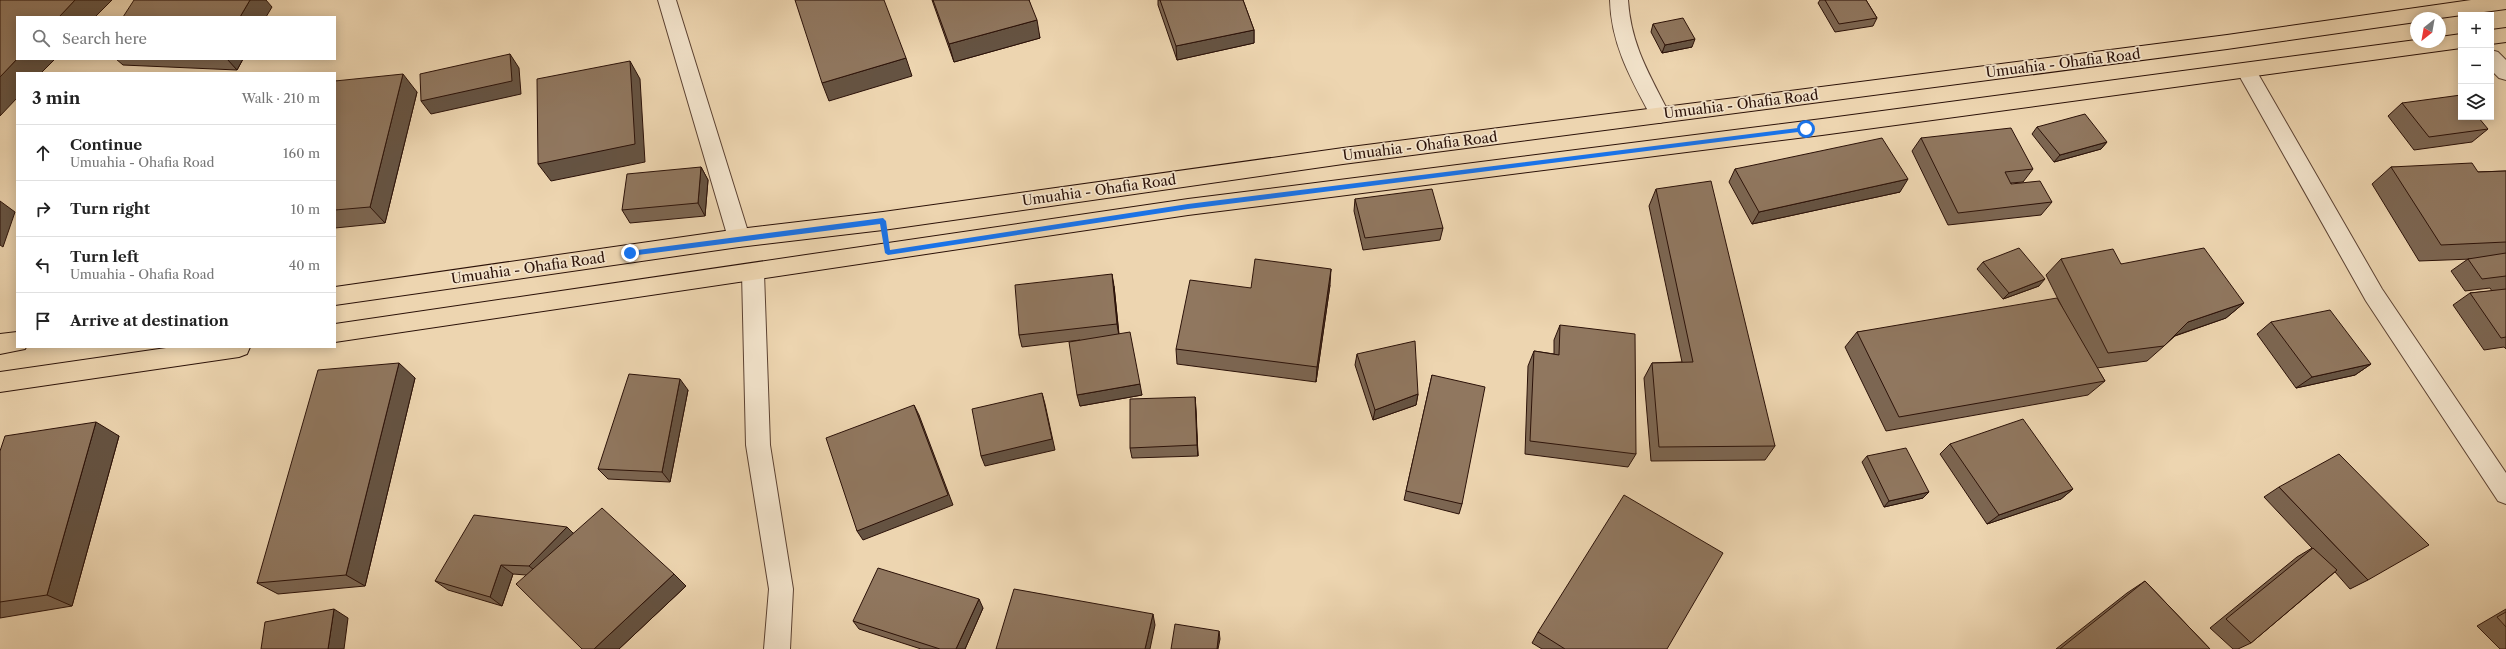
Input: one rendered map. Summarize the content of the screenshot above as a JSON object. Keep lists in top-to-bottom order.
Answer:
{
  "streets": {
    "main road": ["Umuahia - Ohafia Road"]
  },
  "north": "bottom left",
  "page": {
    "map_buttons": ["+", "−"],
    "search": "Search here",
    "heading": ["3 min", "Walk · 210 m"],
    "list": [
      ["Continue", "Umuahia - Ohafia Road", "160 m"],
      ["Turn right", "10 m"],
      ["Turn left", "Umuahia - Ohafia Road", "40 m"],
      "Arrive at destination"
    ]
  }
}
